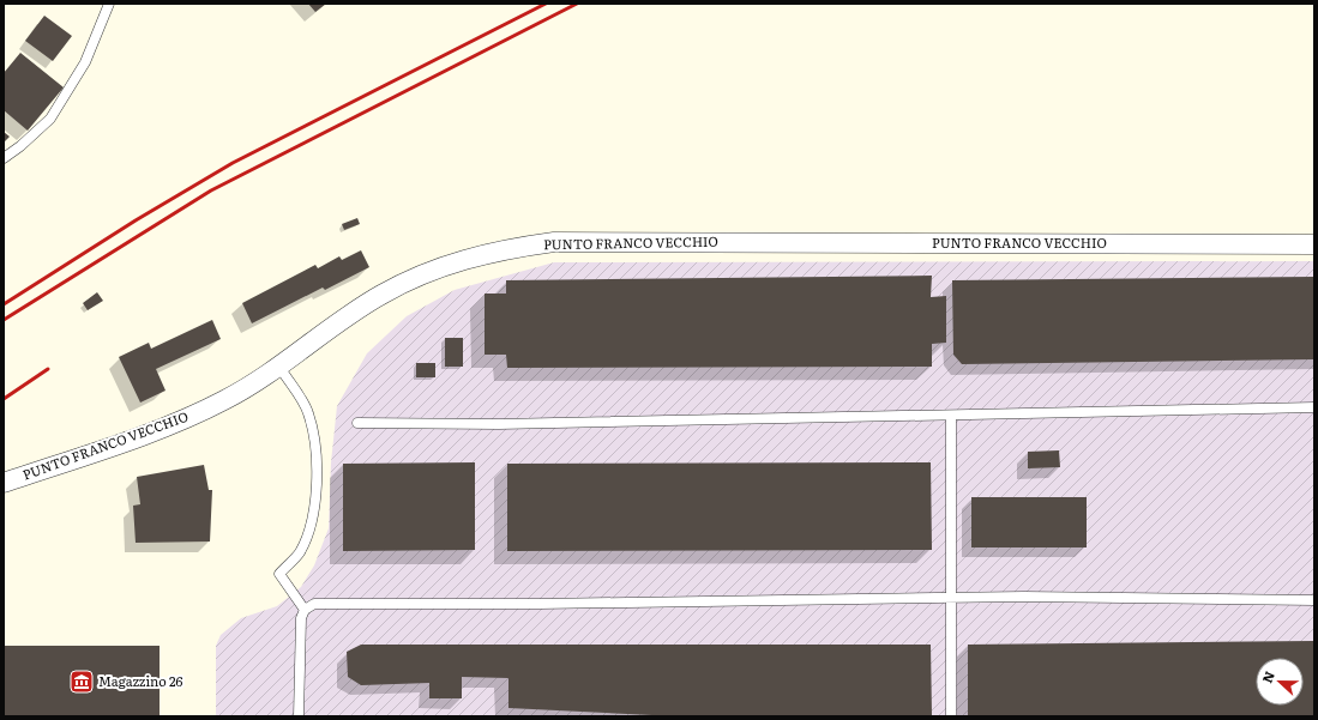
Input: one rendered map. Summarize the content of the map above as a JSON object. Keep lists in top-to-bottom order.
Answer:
{
  "streets": {
    "street": ["PUNTO FRANCO VECCHIO"]
  },
  "places": {
    "museum": ["Magazzino 26"]
  },
  "north": "left"
}
